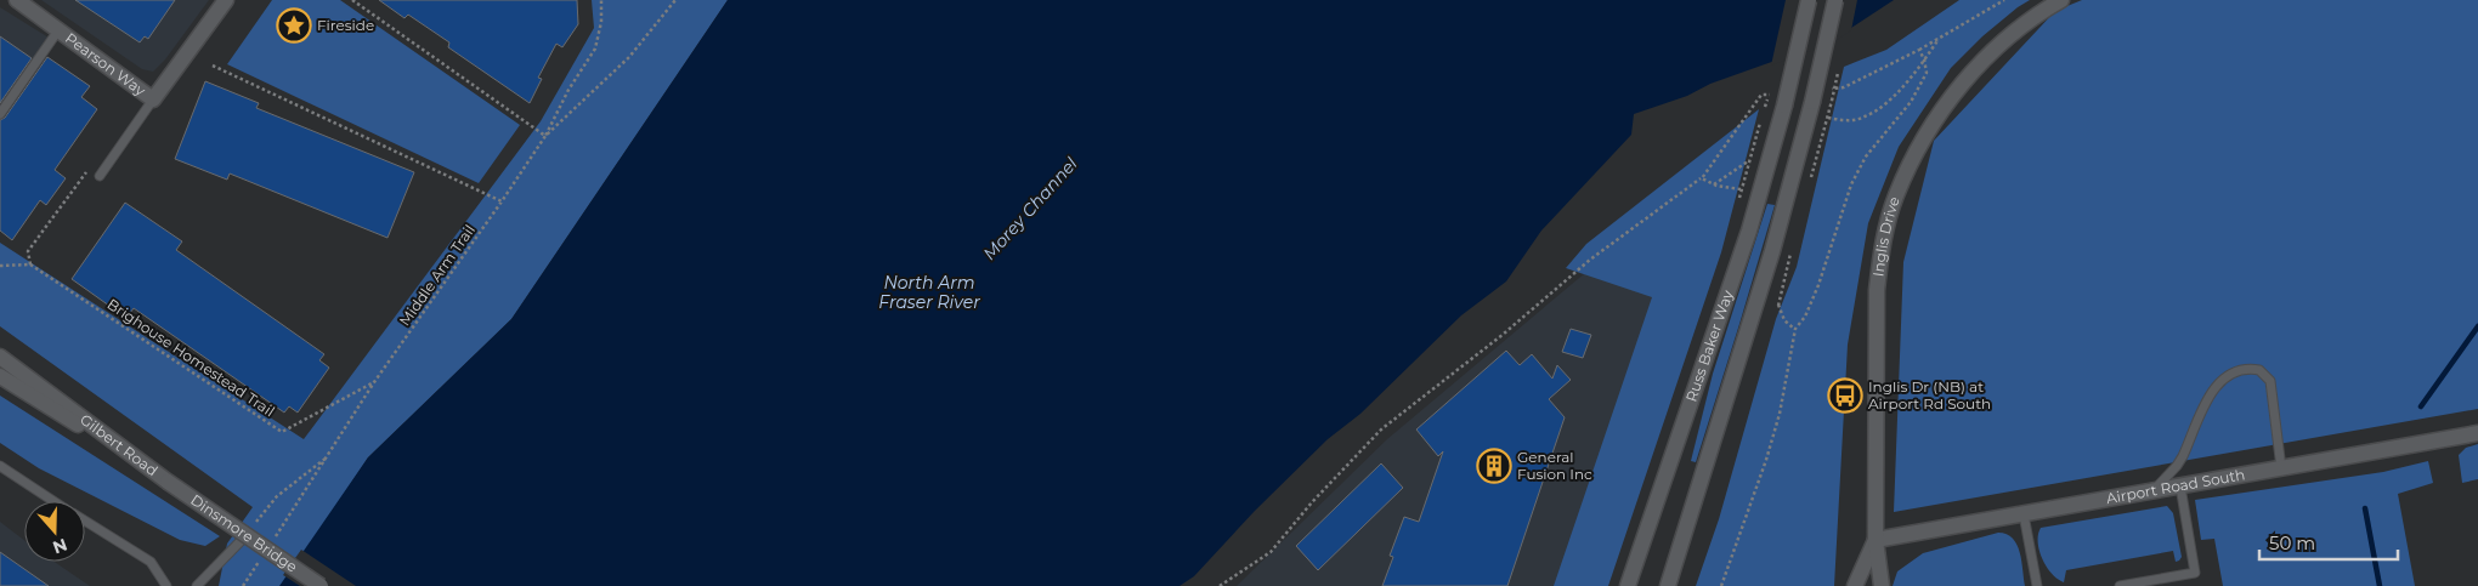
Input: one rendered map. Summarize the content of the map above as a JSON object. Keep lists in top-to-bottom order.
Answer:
{
  "streets": {
    "main road": [
      "Pearson Way",
      "Inglis Drive",
      "Russ Baker Way",
      "Gilbert Road",
      "Airport Road South",
      "Dinsmore Bridge"
    ],
    "path": ["Middle Arm Trail", "Brighouse Homestead Trail"]
  },
  "crossings": [
    ["Inglis Drive", "Airport Road South"],
    ["Middle Arm Trail", "Brighouse Homestead Trail"],
    ["Gilbert Road", "Dinsmore Bridge"]
  ],
  "water": ["Morey Channel", "North Arm Fraser River"],
  "places": {
    "place": ["Fireside"],
    "bus stop": ["Inglis Dr (NB) at Airport Rd South"],
    "building": ["General Fusion Inc"]
  },
  "scale_bar": "50 m",
  "north": "bottom"
}
